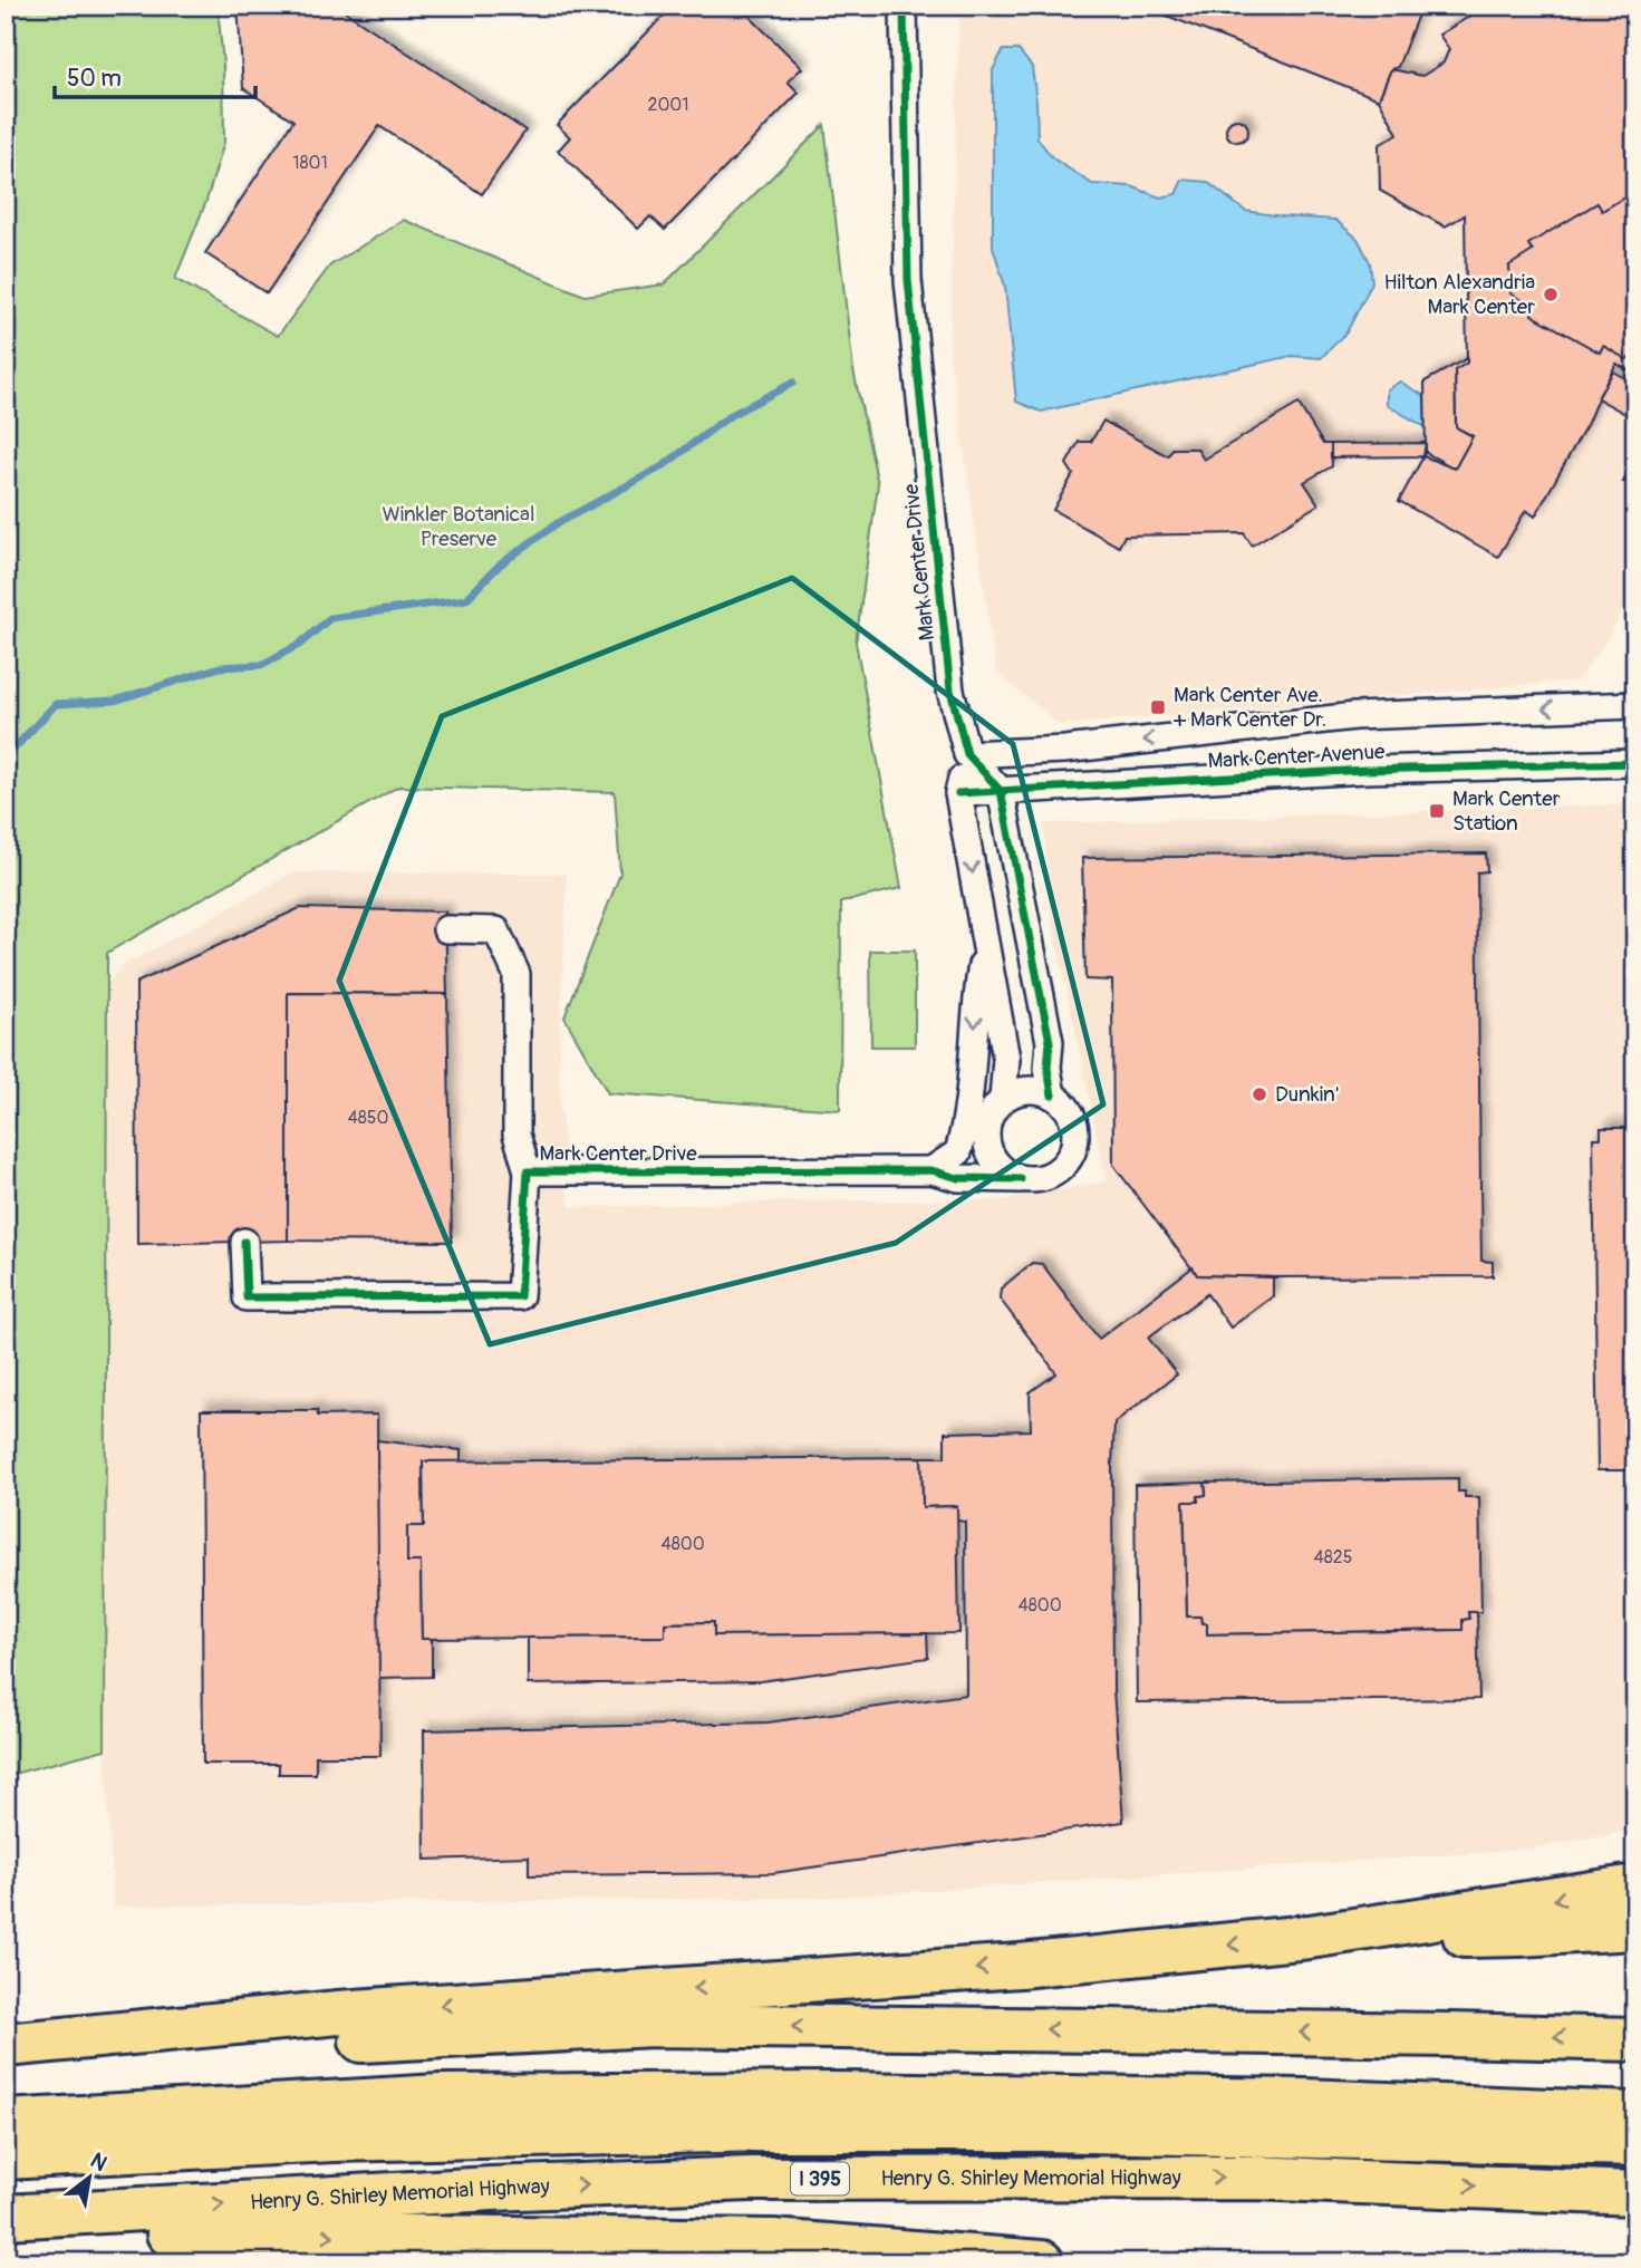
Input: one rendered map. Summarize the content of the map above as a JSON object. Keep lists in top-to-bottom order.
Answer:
{
  "streets": {
    "highway": ["I 395", "Henry G. Shirley Memorial Highway"],
    "street": ["Mark Center Drive", "Mark Center Avenue"]
  },
  "crossings": [
    ["Mark Center Drive", "Mark Center Avenue"]
  ],
  "parks": ["Winkler Botanical Preserve"],
  "places": {
    "other": ["Hilton Alexandria Mark Center", "Dunkin'"],
    "transit": ["Mark Center Ave. + Mark Center Dr.", "Mark Center Station"]
  },
  "house_numbers": [
    "2001",
    "1801",
    "4850",
    "4800",
    "4825",
    "4800"
  ],
  "scale_bar": "50 m",
  "north": "top right"
}
